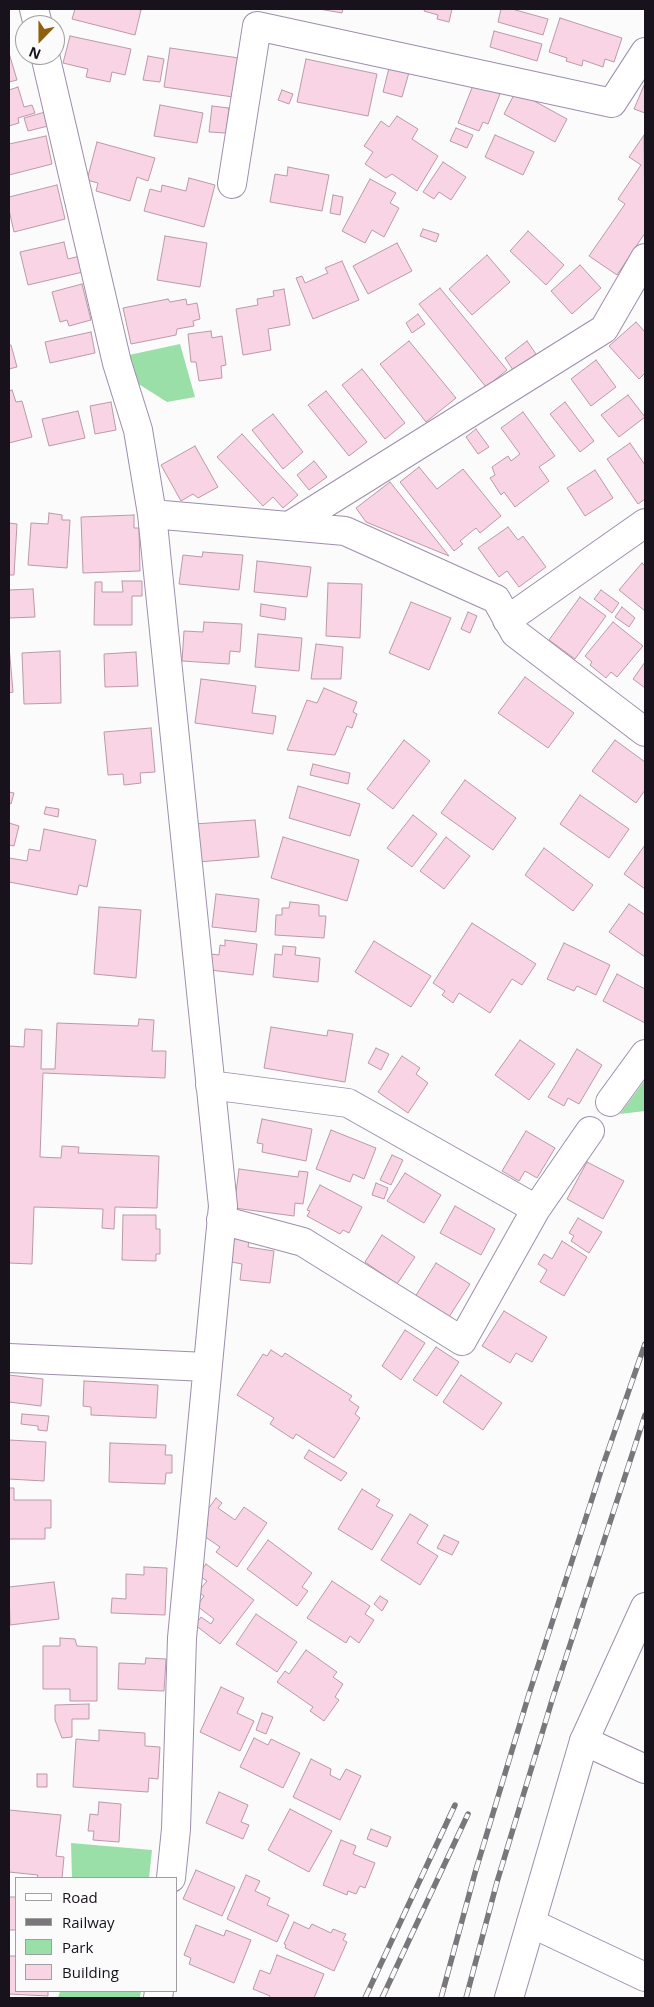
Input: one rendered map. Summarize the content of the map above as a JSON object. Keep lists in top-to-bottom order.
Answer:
{
  "legend": [
    "Road",
    "Railway",
    "Park",
    "Building"
  ],
  "north": "bottom"
}
